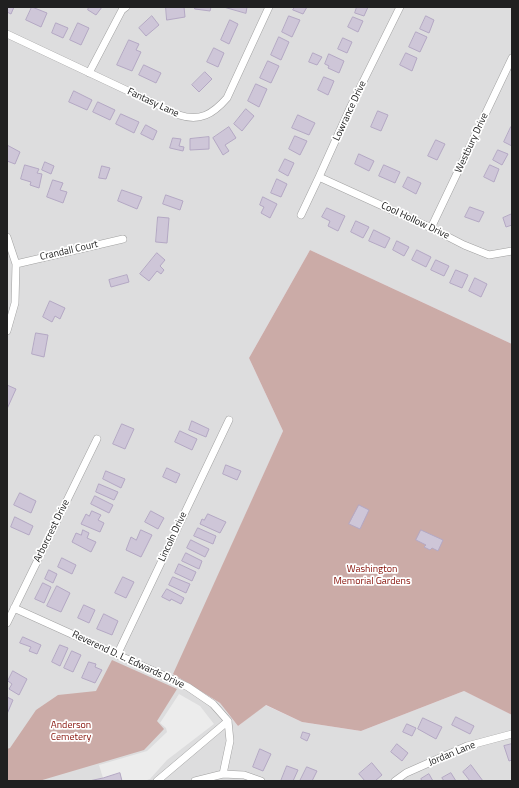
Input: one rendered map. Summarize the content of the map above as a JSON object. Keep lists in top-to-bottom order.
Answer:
{
  "streets": {
    "street": [
      "Fantasy Lane",
      "Lowrance Drive",
      "Westbury Drive",
      "Cool Hollow Drive",
      "Crandall Court",
      "Arborcrest Drive",
      "Lincoln Drive",
      "Reverend D. L. Edwards Drive",
      "Jordan Lane"
    ]
  },
  "crossings": [
    ["Lowrance Drive", "Cool Hollow Drive"],
    ["Westbury Drive", "Cool Hollow Drive"],
    ["Arborcrest Drive", "Reverend D. L. Edwards Drive"],
    ["Lincoln Drive", "Reverend D. L. Edwards Drive"]
  ],
  "parks": ["Washington Memorial Gardens", "Anderson Cemetery"]
}
